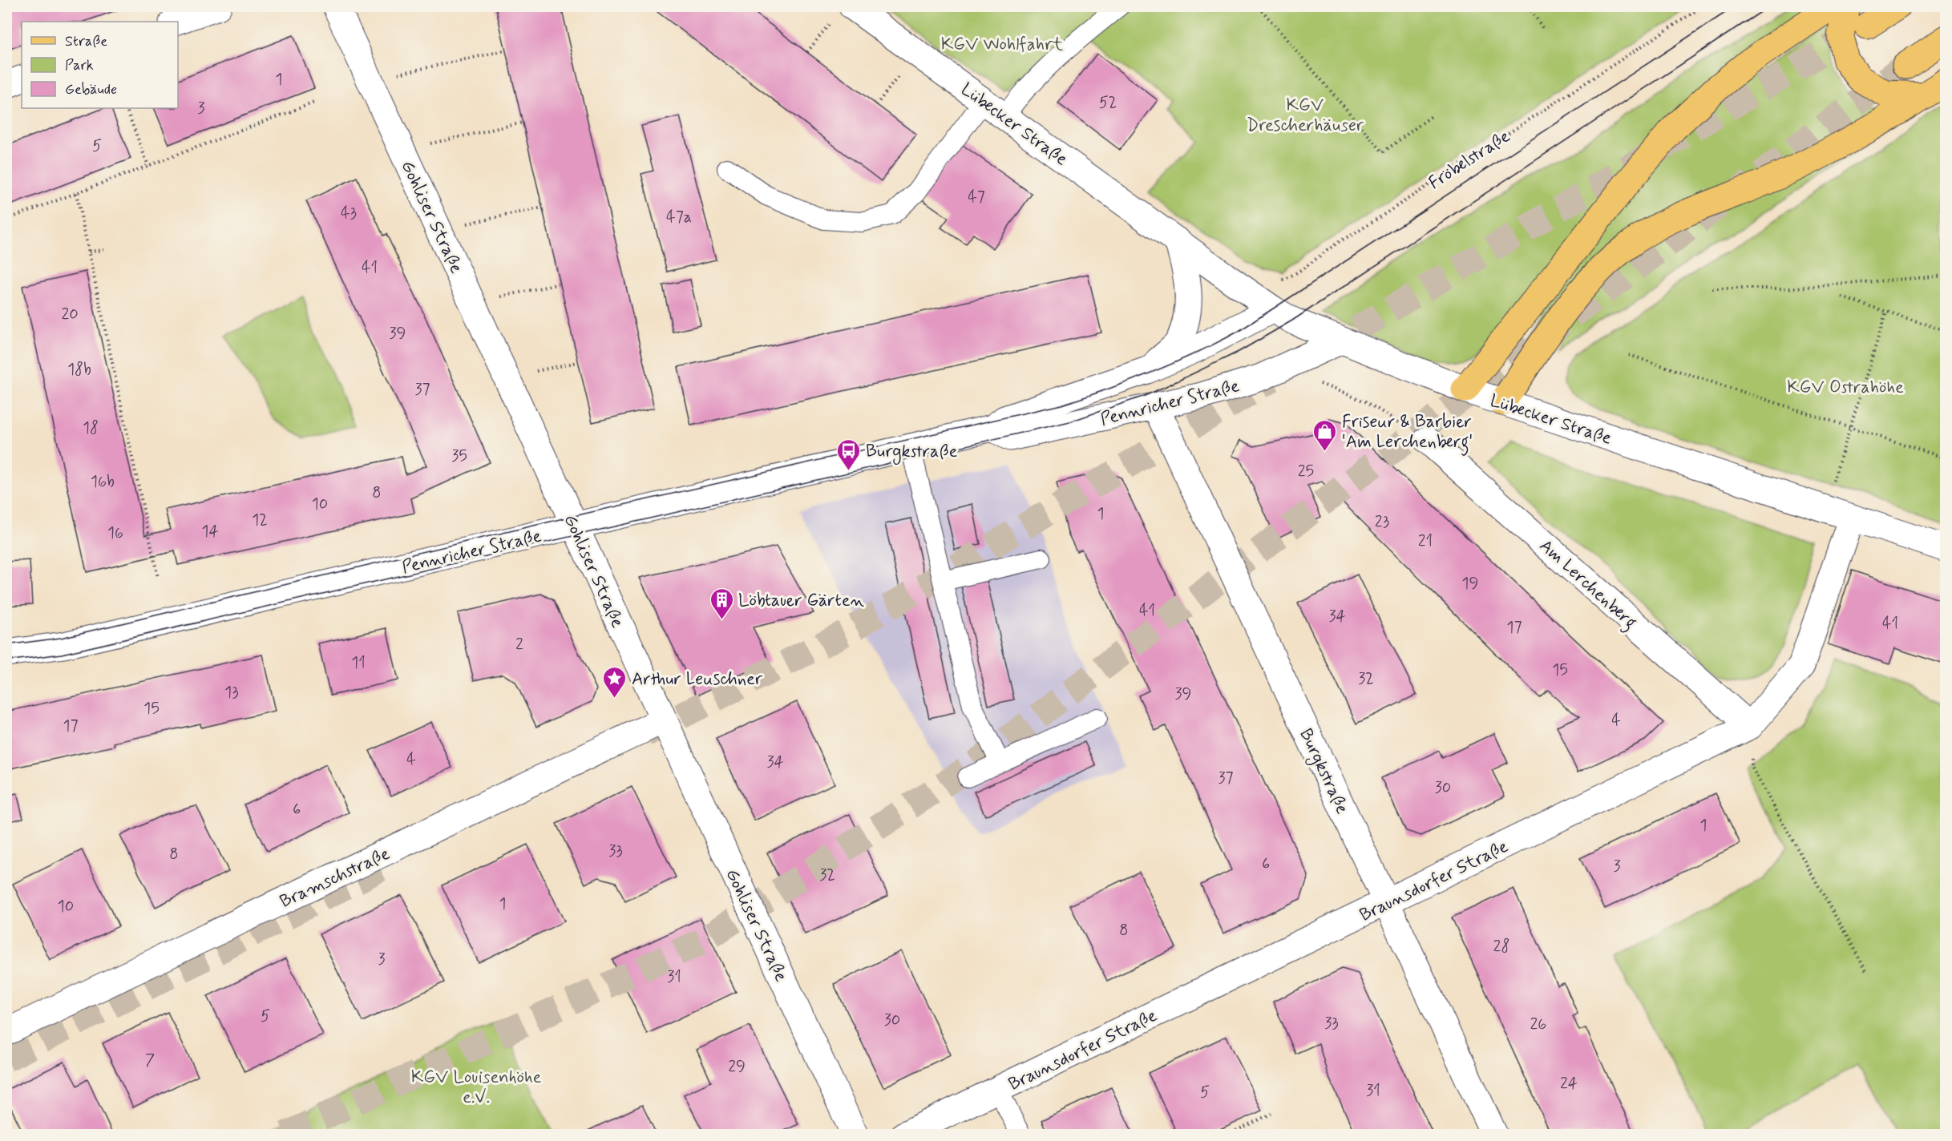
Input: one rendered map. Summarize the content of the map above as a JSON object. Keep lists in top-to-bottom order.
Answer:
{
  "streets": {
    "street": [
      "Lübecker Straße",
      "Gohliser Straße",
      "Pennricher Straße",
      "Am Lerchenberg",
      "Burgkstraße",
      "Bramschstraße",
      "Braunsdorfer Straße"
    ],
    "path": ["Fröbelstraße"]
  },
  "crossings": [
    ["Lübecker Straße", "Pennricher Straße"],
    ["Lübecker Straße", "Braunsdorfer Straße"],
    ["Gohliser Straße", "Pennricher Straße"],
    ["Gohliser Straße", "Bramschstraße"],
    ["Pennricher Straße", "Burgkstraße"],
    ["Am Lerchenberg", "Braunsdorfer Straße"],
    ["Burgkstraße", "Braunsdorfer Straße"]
  ],
  "parks": [
    "KGV Wohlfahrt",
    "KGV Drescherhäuser",
    "KGV Ostrahöhe",
    "KGV Louisenhöhe e.V."
  ],
  "places": {
    "shop": ["Friseur & Barbier 'Am Lerchenberg'"],
    "bus stop": ["Burgkstraße"],
    "building": ["Löbtauer Gärten"],
    "place": ["Arthur Leuschner"]
  },
  "house_numbers": [
    "1",
    "52",
    "3",
    "5",
    "47",
    "43",
    "47a",
    "41",
    "20",
    "39",
    "18b",
    "37",
    "18",
    "35",
    "25",
    "16b",
    "8",
    "10",
    "1",
    "12",
    "23",
    "14",
    "16",
    "21",
    "19",
    "41",
    "34",
    "41",
    "17",
    "2",
    "11",
    "15",
    "32",
    "13",
    "39",
    "15",
    "4",
    "17",
    "4",
    "34",
    "37",
    "30",
    "6",
    "1",
    "33",
    "8",
    "6",
    "3",
    "32",
    "1",
    "10",
    "8",
    "28",
    "3",
    "31",
    "5",
    "30",
    "33",
    "26",
    "7",
    "29",
    "24",
    "31",
    "5"
  ],
  "legend": ["Straße", "Park", "Gebäude"]
}
